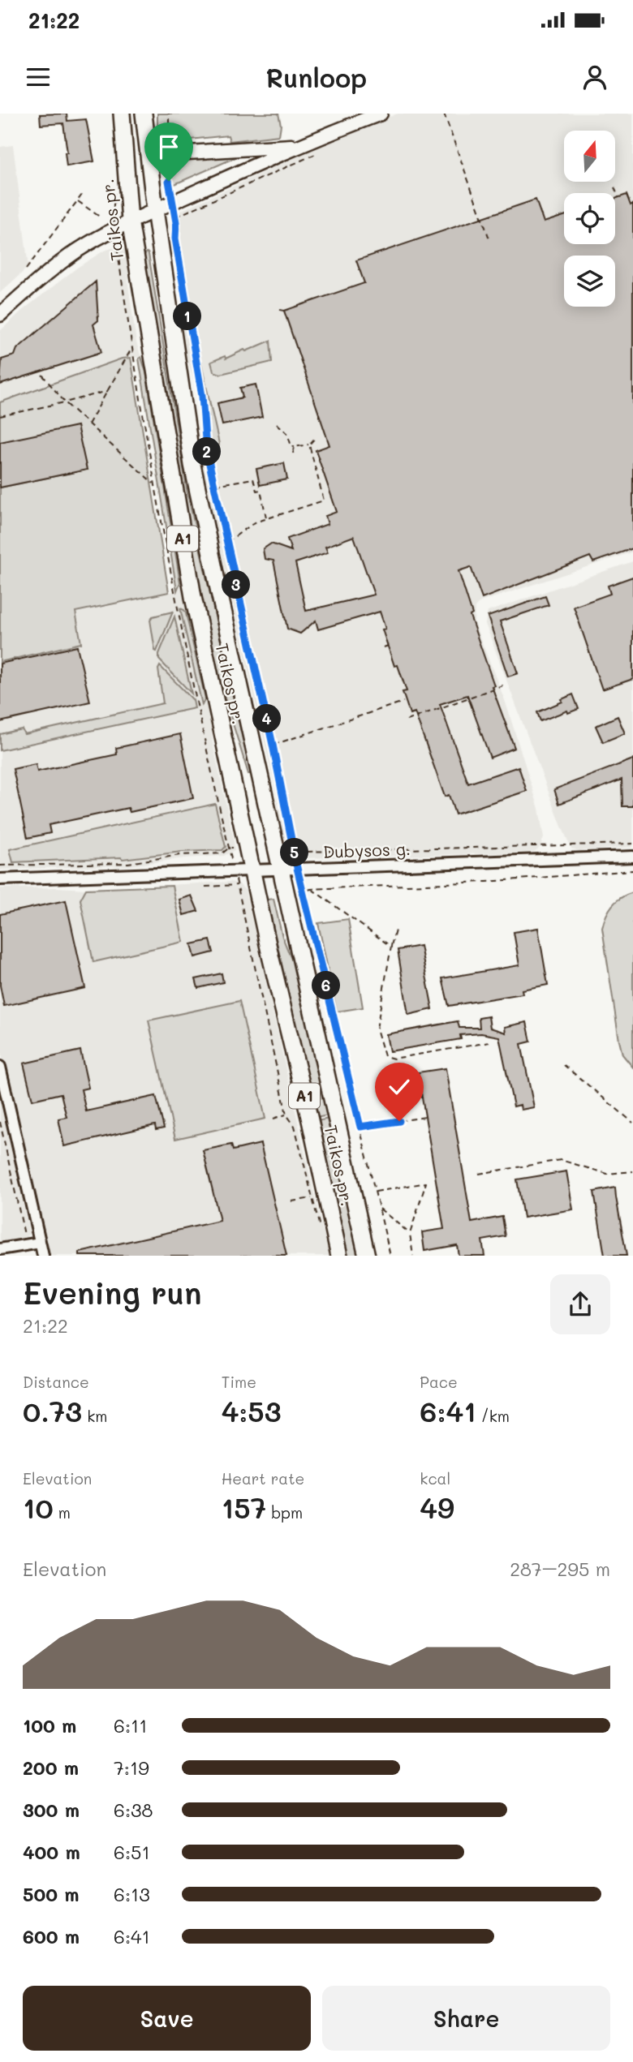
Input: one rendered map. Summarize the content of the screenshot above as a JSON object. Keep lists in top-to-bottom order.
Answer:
{
  "streets": {
    "main road": ["Taikos pr.", "A1"],
    "street": ["Dubysos g."]
  },
  "crossings": [
    ["Taikos pr.", "Dubysos g."]
  ],
  "north": "top",
  "page": {
    "status": "21:22",
    "header": "Runloop",
    "pins": [
      "1",
      "2",
      "3",
      "4",
      "5",
      "6"
    ],
    "heading": ["Evening run", "21:22"],
    "stats": [
      ["Distance", "0.73 km"],
      ["Time", "4:53"],
      ["Pace", "6:41 /km"],
      ["Elevation", "10 m"],
      ["Heart rate", "157 bpm"],
      ["kcal", "49"]
    ],
    "chart": ["Elevation", "287–295 m"],
    "list": [
      {
        "name": "100 m",
        "note": "6:11"
      },
      {
        "name": "200 m",
        "note": "7:19"
      },
      {
        "name": "300 m",
        "note": "6:38"
      },
      {
        "name": "400 m",
        "note": "6:51"
      },
      {
        "name": "500 m",
        "note": "6:13"
      },
      {
        "name": "600 m",
        "note": "6:41"
      }
    ],
    "buttons": ["Save", "Share"]
  }
}
